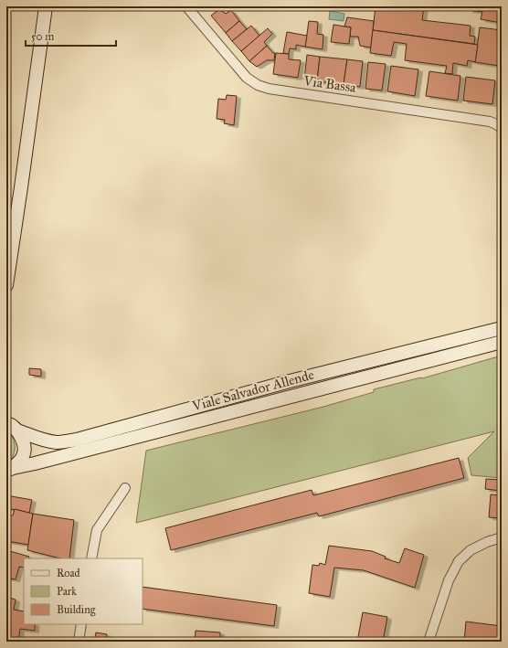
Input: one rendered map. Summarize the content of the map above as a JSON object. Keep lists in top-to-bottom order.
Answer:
{
  "streets": {
    "main road": ["Viale Salvador Allende"],
    "street": ["Via Bassa"]
  },
  "legend": ["Road", "Park", "Building"],
  "scale_bar": "50 m"
}
